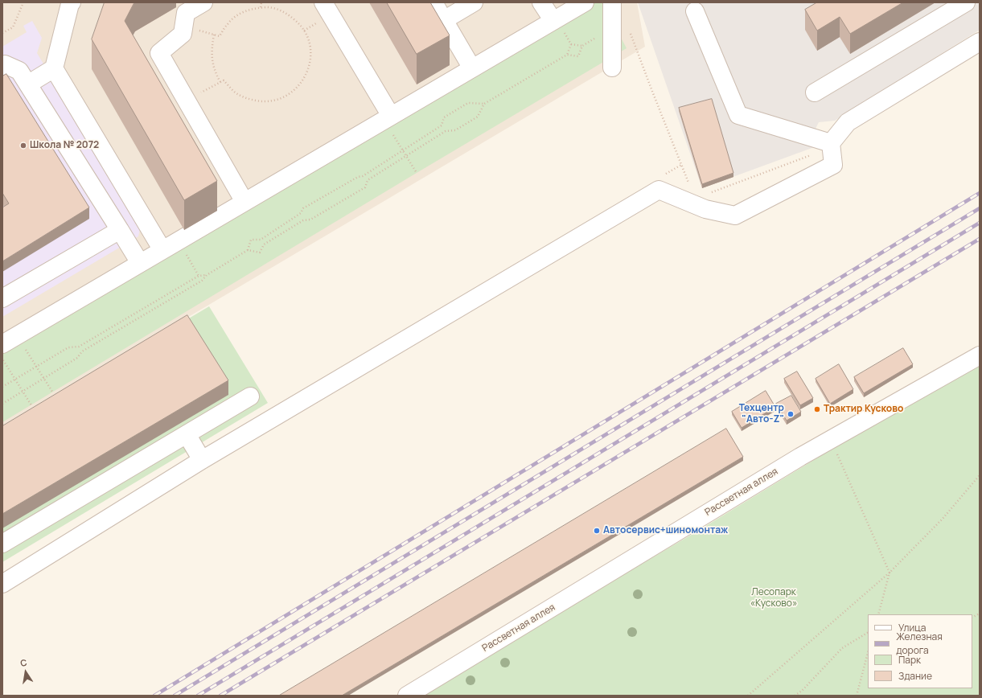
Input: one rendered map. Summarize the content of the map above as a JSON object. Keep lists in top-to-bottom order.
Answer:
{
  "streets": {
    "street": ["Рассветная аллея"]
  },
  "parks": ["Лесопарк «Кусково»"],
  "places": [
    "Школа № 2072",
    "Трактир Кусково",
    "Техцентр \"Авто-Z\"",
    "Автосервис+шиномонтаж"
  ],
  "legend": [
    "Улица",
    "Железная дорога",
    "Парк",
    "Здание"
  ],
  "north": "top"
}
